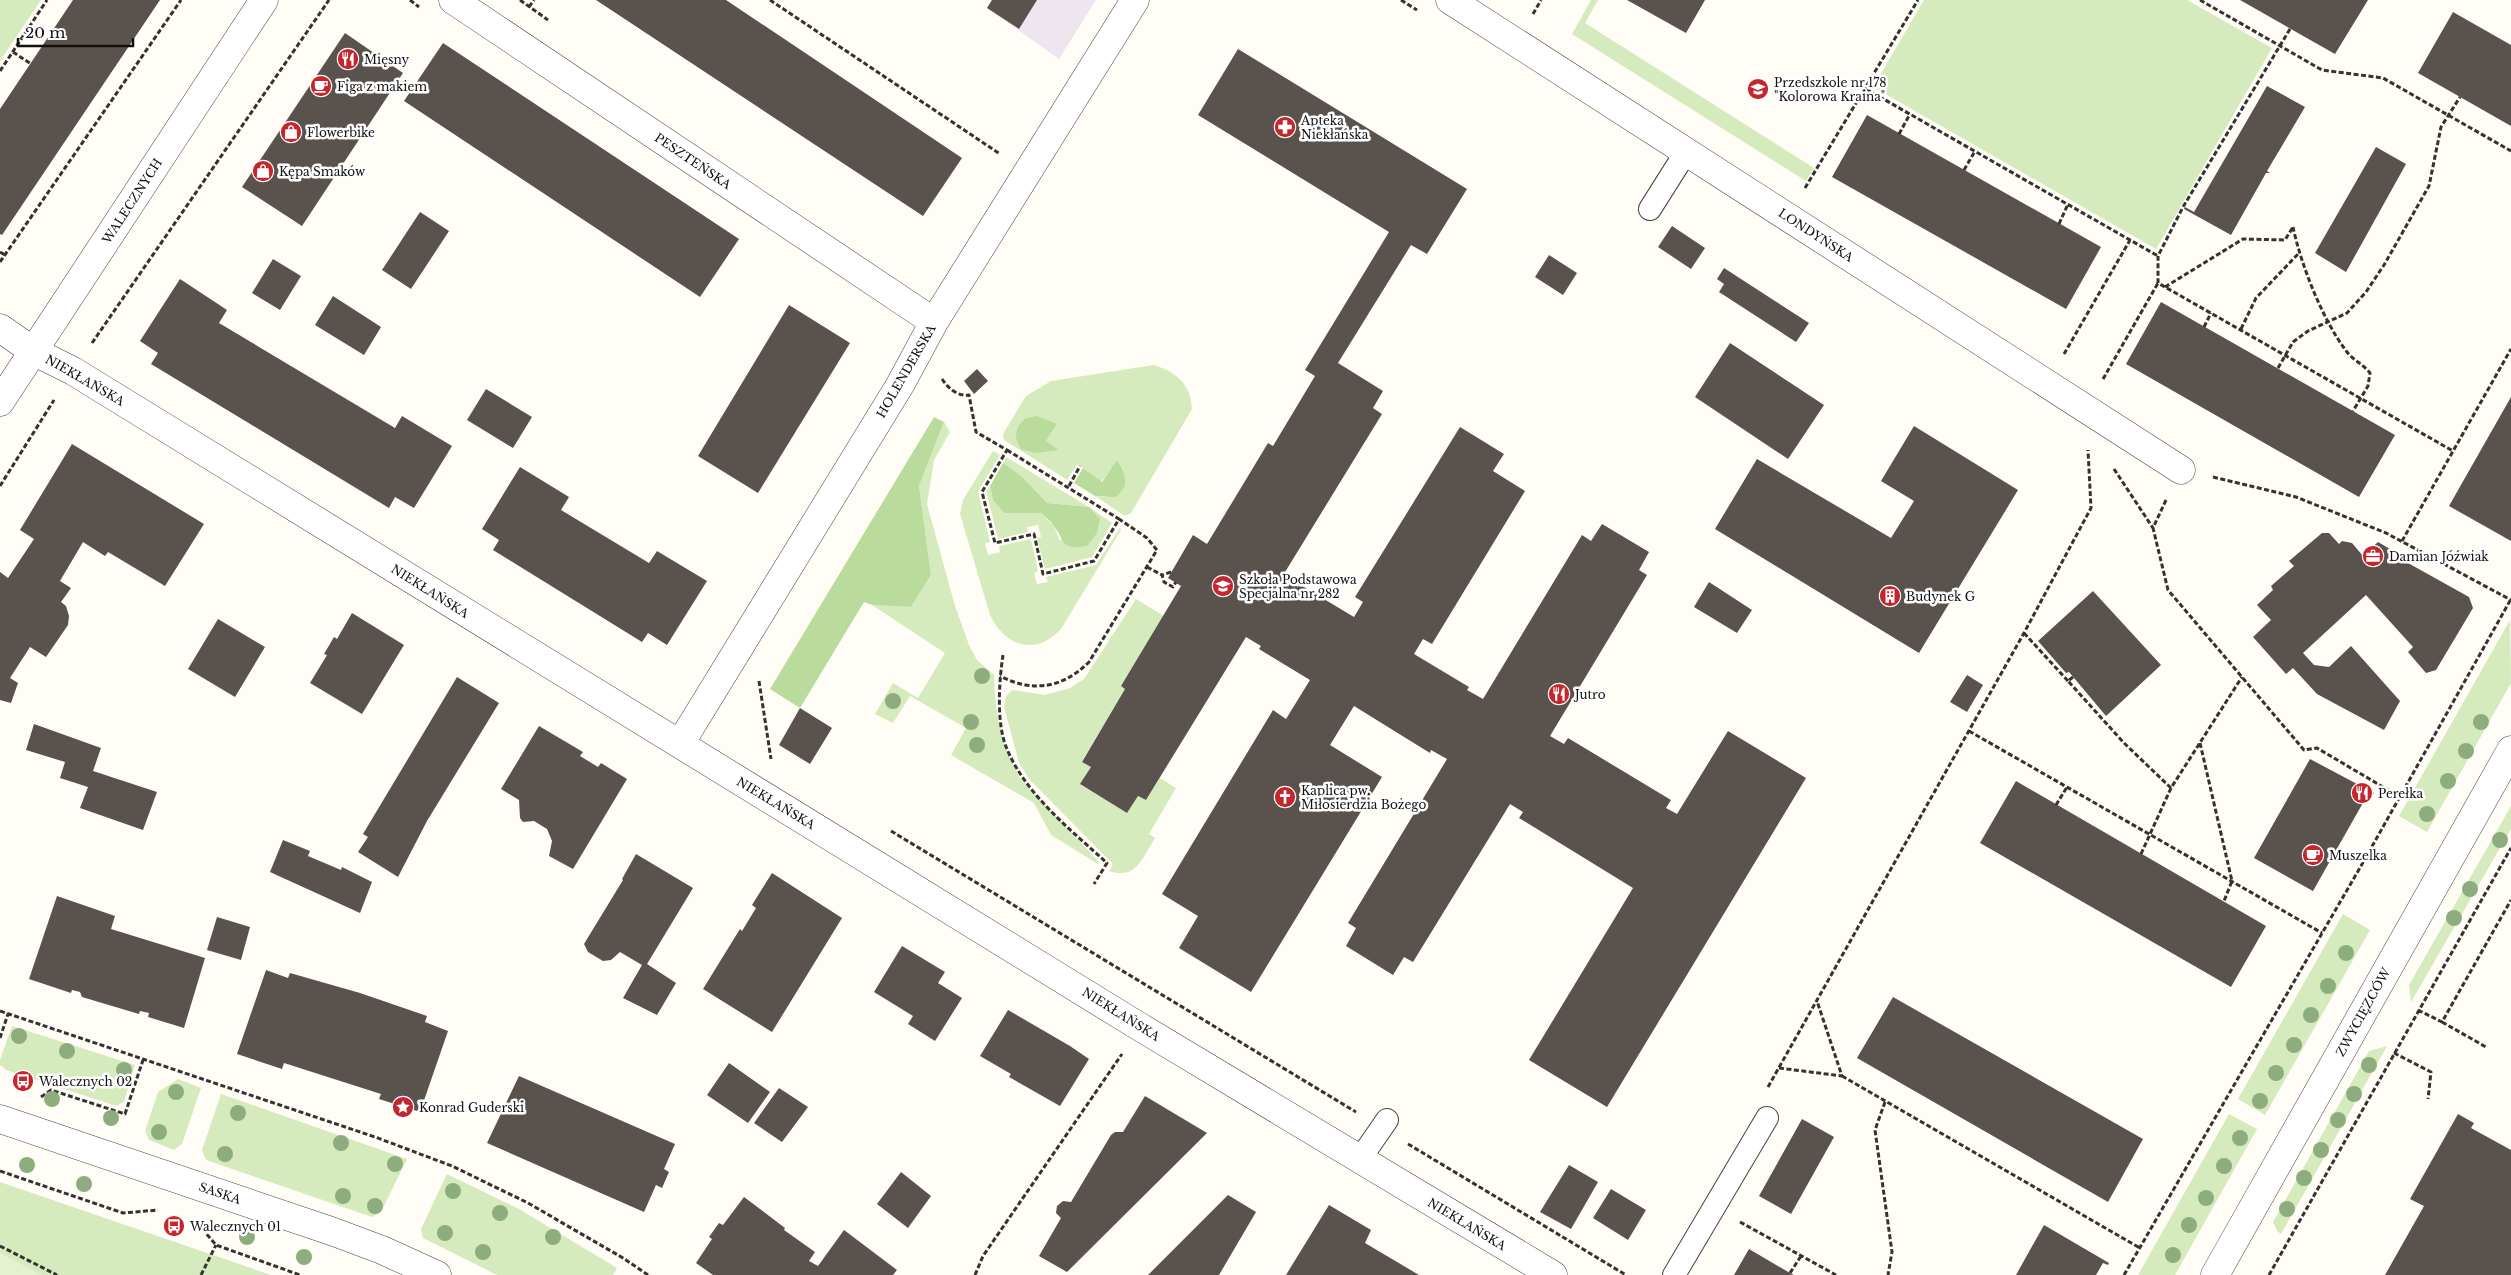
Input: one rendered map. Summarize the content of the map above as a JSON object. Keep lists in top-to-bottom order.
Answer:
{
  "streets": {
    "street": [
      "PESZTEŃSKA",
      "WALECZNYCH",
      "LONDYŃSKA",
      "HOLENDERSKA",
      "NIEKŁAŃSKA",
      "ZWYCIĘZCÓW",
      "SASKA"
    ]
  },
  "crossings": [
    ["PESZTEŃSKA", "HOLENDERSKA"],
    ["WALECZNYCH", "NIEKŁAŃSKA"],
    ["HOLENDERSKA", "NIEKŁAŃSKA"]
  ],
  "places": {
    "restaurant": ["Mięsny", "Jutro", "Perełka"],
    "cafe": ["Figa z makiem", "Muszelka"],
    "school or university": ["Przedszkole nr 178 \"Kolorowa Kraina\"", "Szkoła Podstawowa Specjalna nr 282"],
    "pharmacy": ["Apteka Niekłańska"],
    "shop": ["Flowerbike", "Kępa Smaków"],
    "office": ["Damian Jóźwiak"],
    "building": ["Budynek G"],
    "church": ["Kaplica pw. Miłosierdzia Bożego"],
    "bus stop": ["Walecznych 02", "Walecznych 01"],
    "place": ["Konrad Guderski"]
  },
  "scale_bar": "20 m"
}
